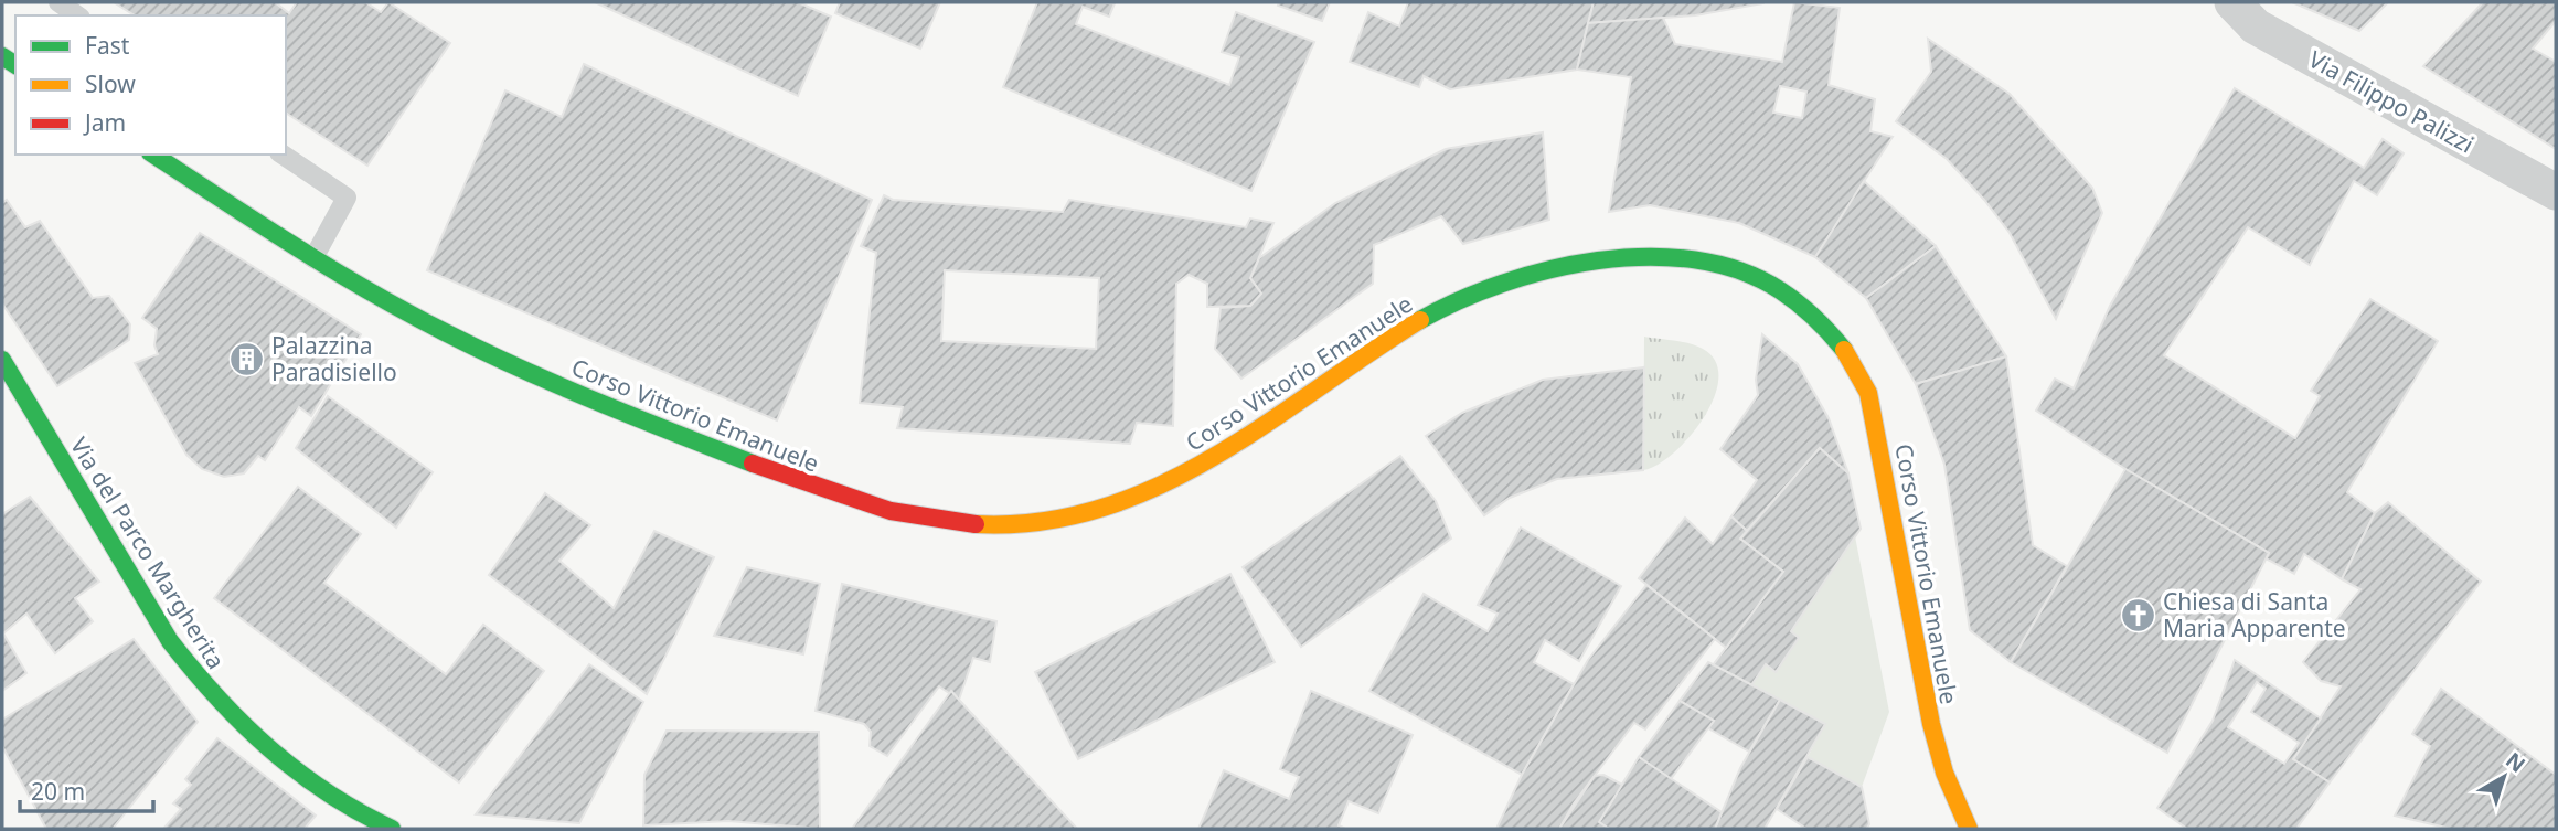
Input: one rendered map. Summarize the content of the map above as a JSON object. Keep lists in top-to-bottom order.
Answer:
{
  "streets": {
    "main road": ["Corso Vittorio Emanuele", "Via del Parco Margherita"],
    "street": ["Via Filippo Palizzi"]
  },
  "places": {
    "building": ["Palazzina Paradisiello"],
    "church": ["Chiesa di Santa Maria Apparente"]
  },
  "legend": ["Fast", "Slow", "Jam"],
  "scale_bar": "20 m",
  "north": "top right"
}
